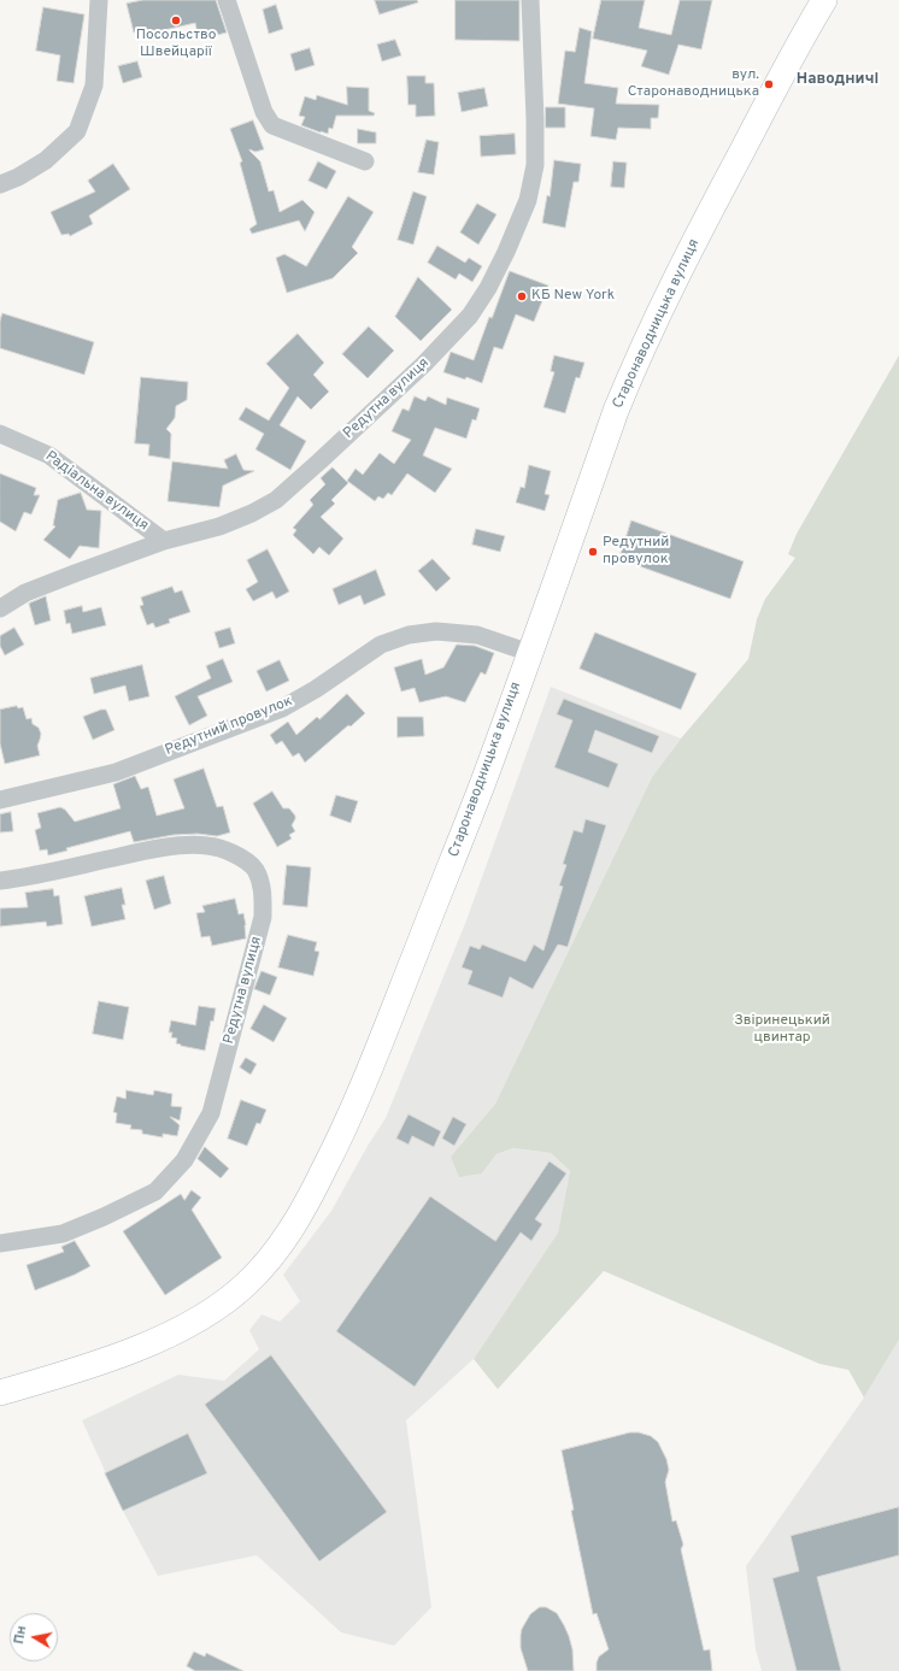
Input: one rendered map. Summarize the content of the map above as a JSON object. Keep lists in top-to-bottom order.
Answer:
{
  "streets": {
    "main road": ["Старонаводницька вулиця"],
    "street": ["Редутна вулиця", "Радіальна вулиця", "Редутний провулок"]
  },
  "crossings": [
    ["Старонаводницька вулиця", "Редутний провулок"],
    ["Редутна вулиця", "Радіальна вулиця"]
  ],
  "districts": ["Наводничі"],
  "parks": ["Звіринецький цвинтар"],
  "places": [
    "Посольство Швейцарії",
    "вул. Старонаводницька",
    "КБ New York",
    "Редутний провулок"
  ],
  "north": "left"
}
